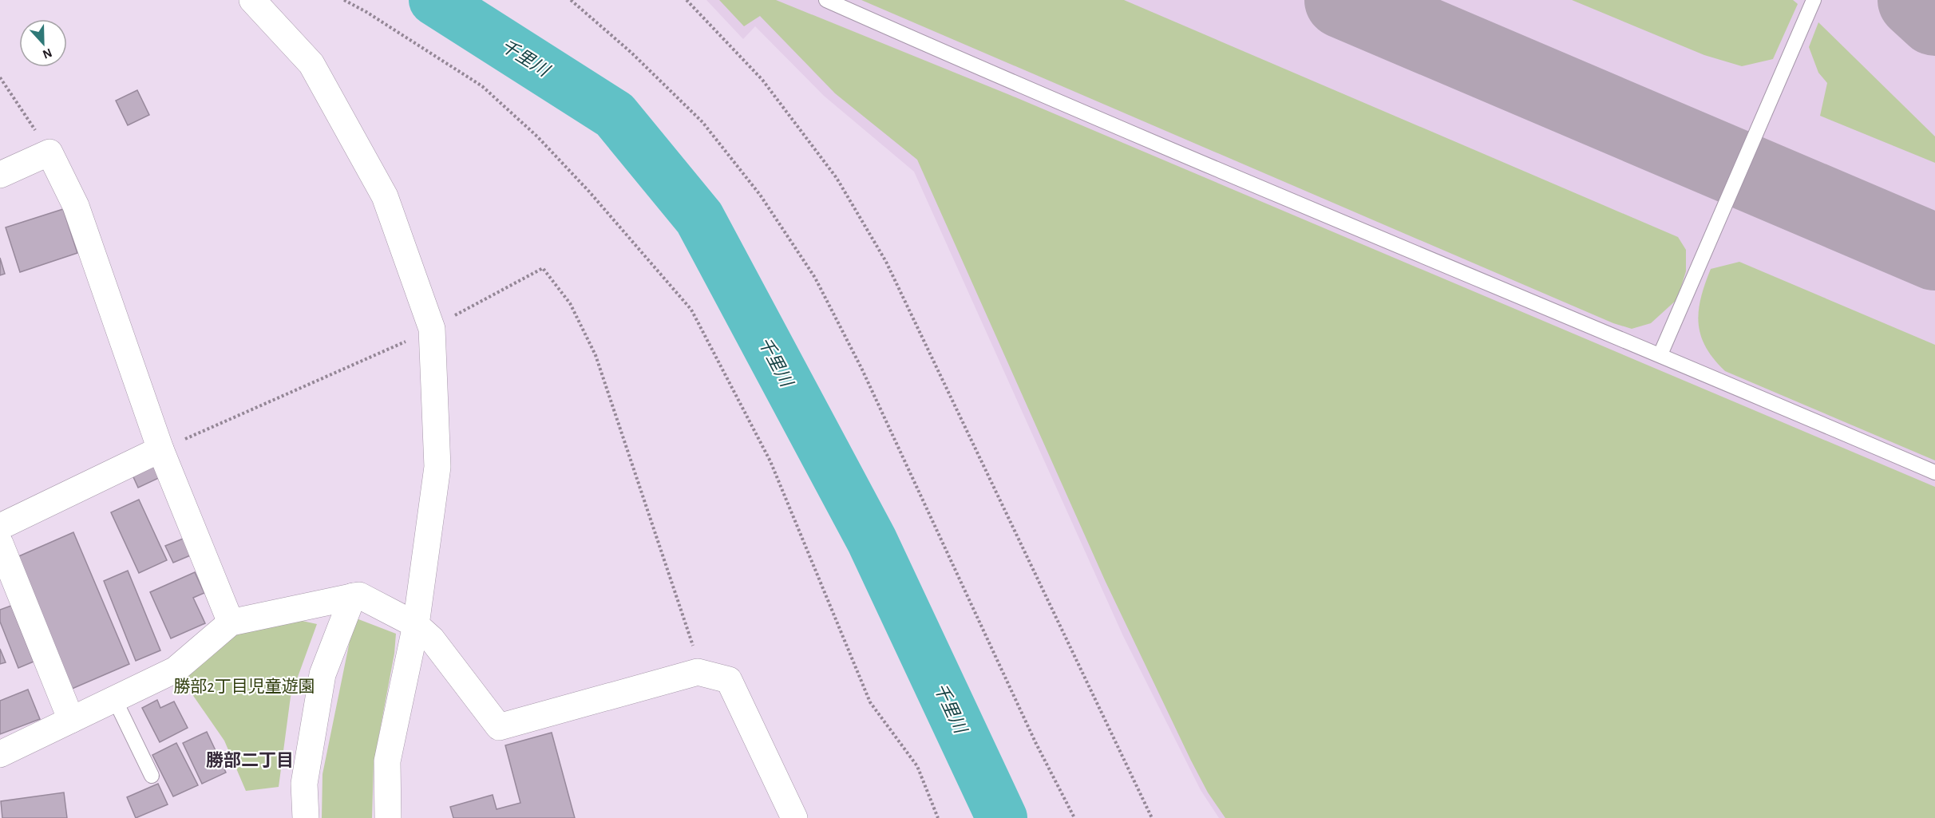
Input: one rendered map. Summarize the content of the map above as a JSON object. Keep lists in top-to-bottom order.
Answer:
{
  "districts": ["勝部二丁目"],
  "water": ["千里川"],
  "parks": ["勝部2丁目児童遊園"],
  "north": "bottom"
}
